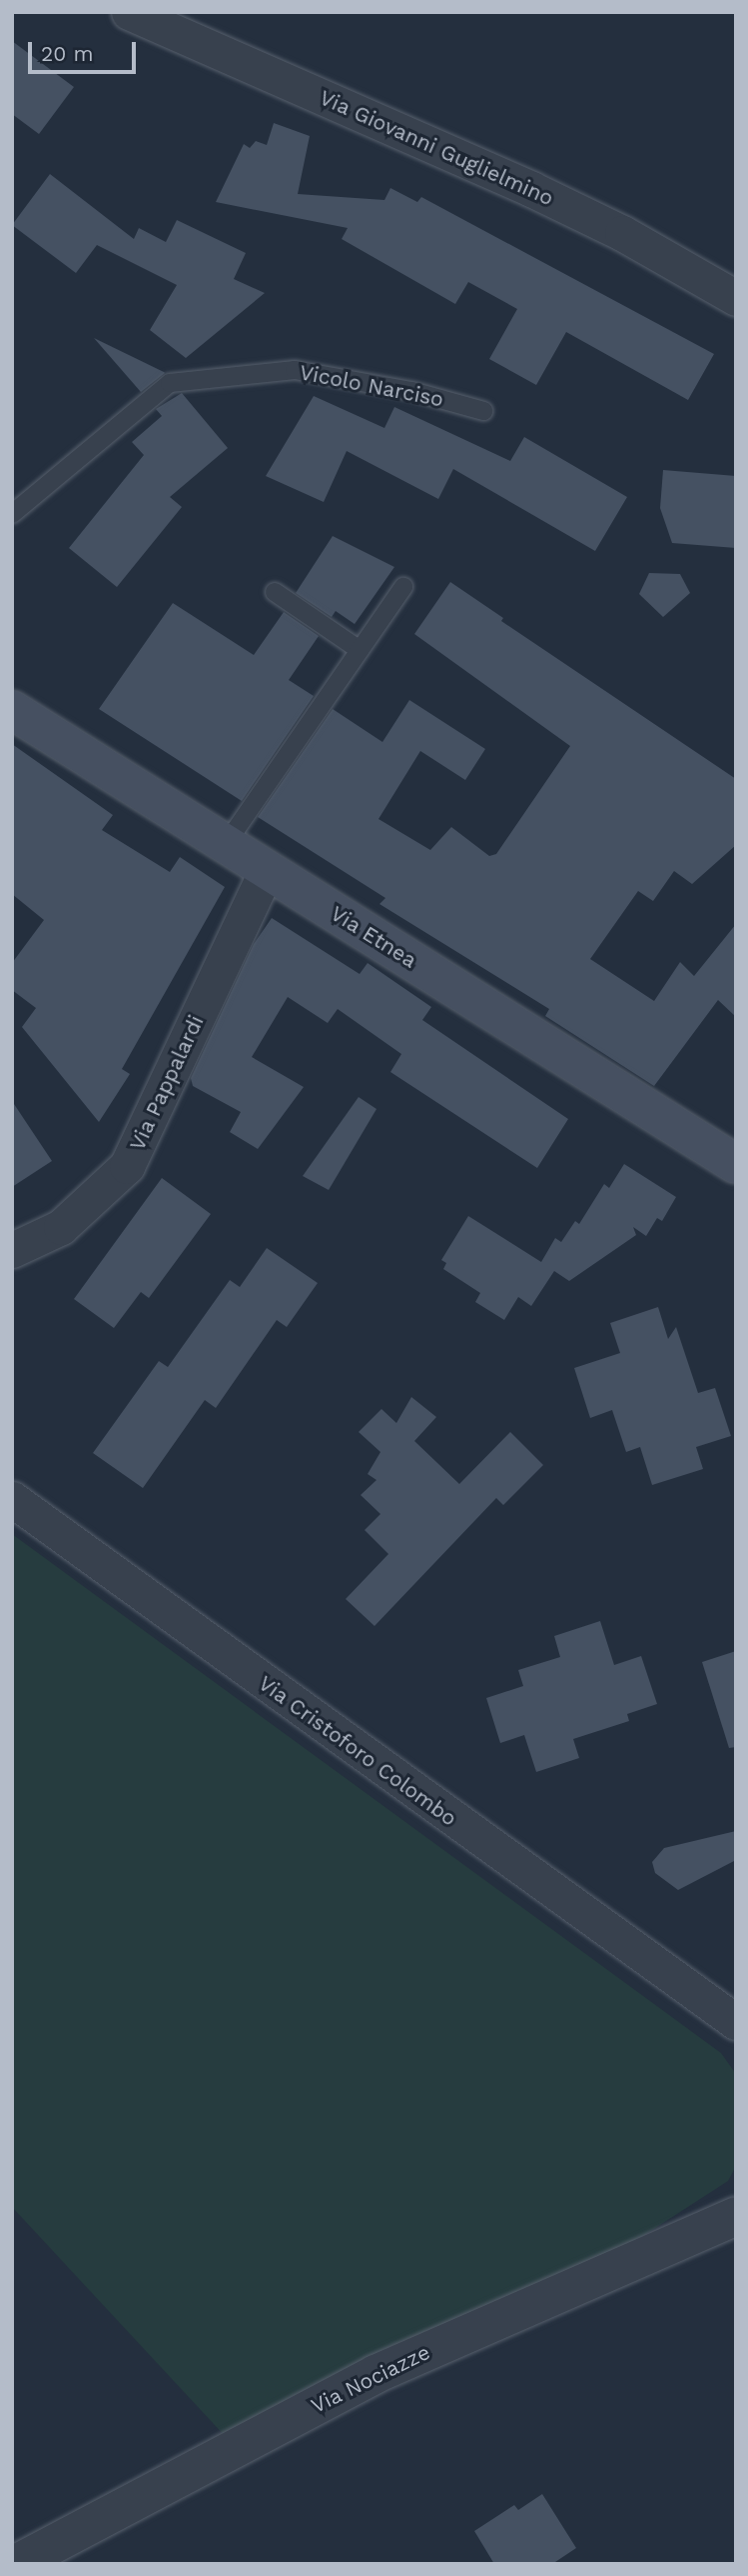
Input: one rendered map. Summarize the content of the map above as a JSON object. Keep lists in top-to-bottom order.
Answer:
{
  "streets": {
    "main road": ["Via Etnea"],
    "street": [
      "Via Giovanni Guglielmino",
      "Via Pappalardi",
      "Via Cristoforo Colombo",
      "Via Nociazze"
    ],
    "lane": ["Vicolo Narciso"]
  },
  "crossings": [
    ["Via Etnea", "Via Pappalardi"]
  ],
  "scale_bar": "20 m"
}
